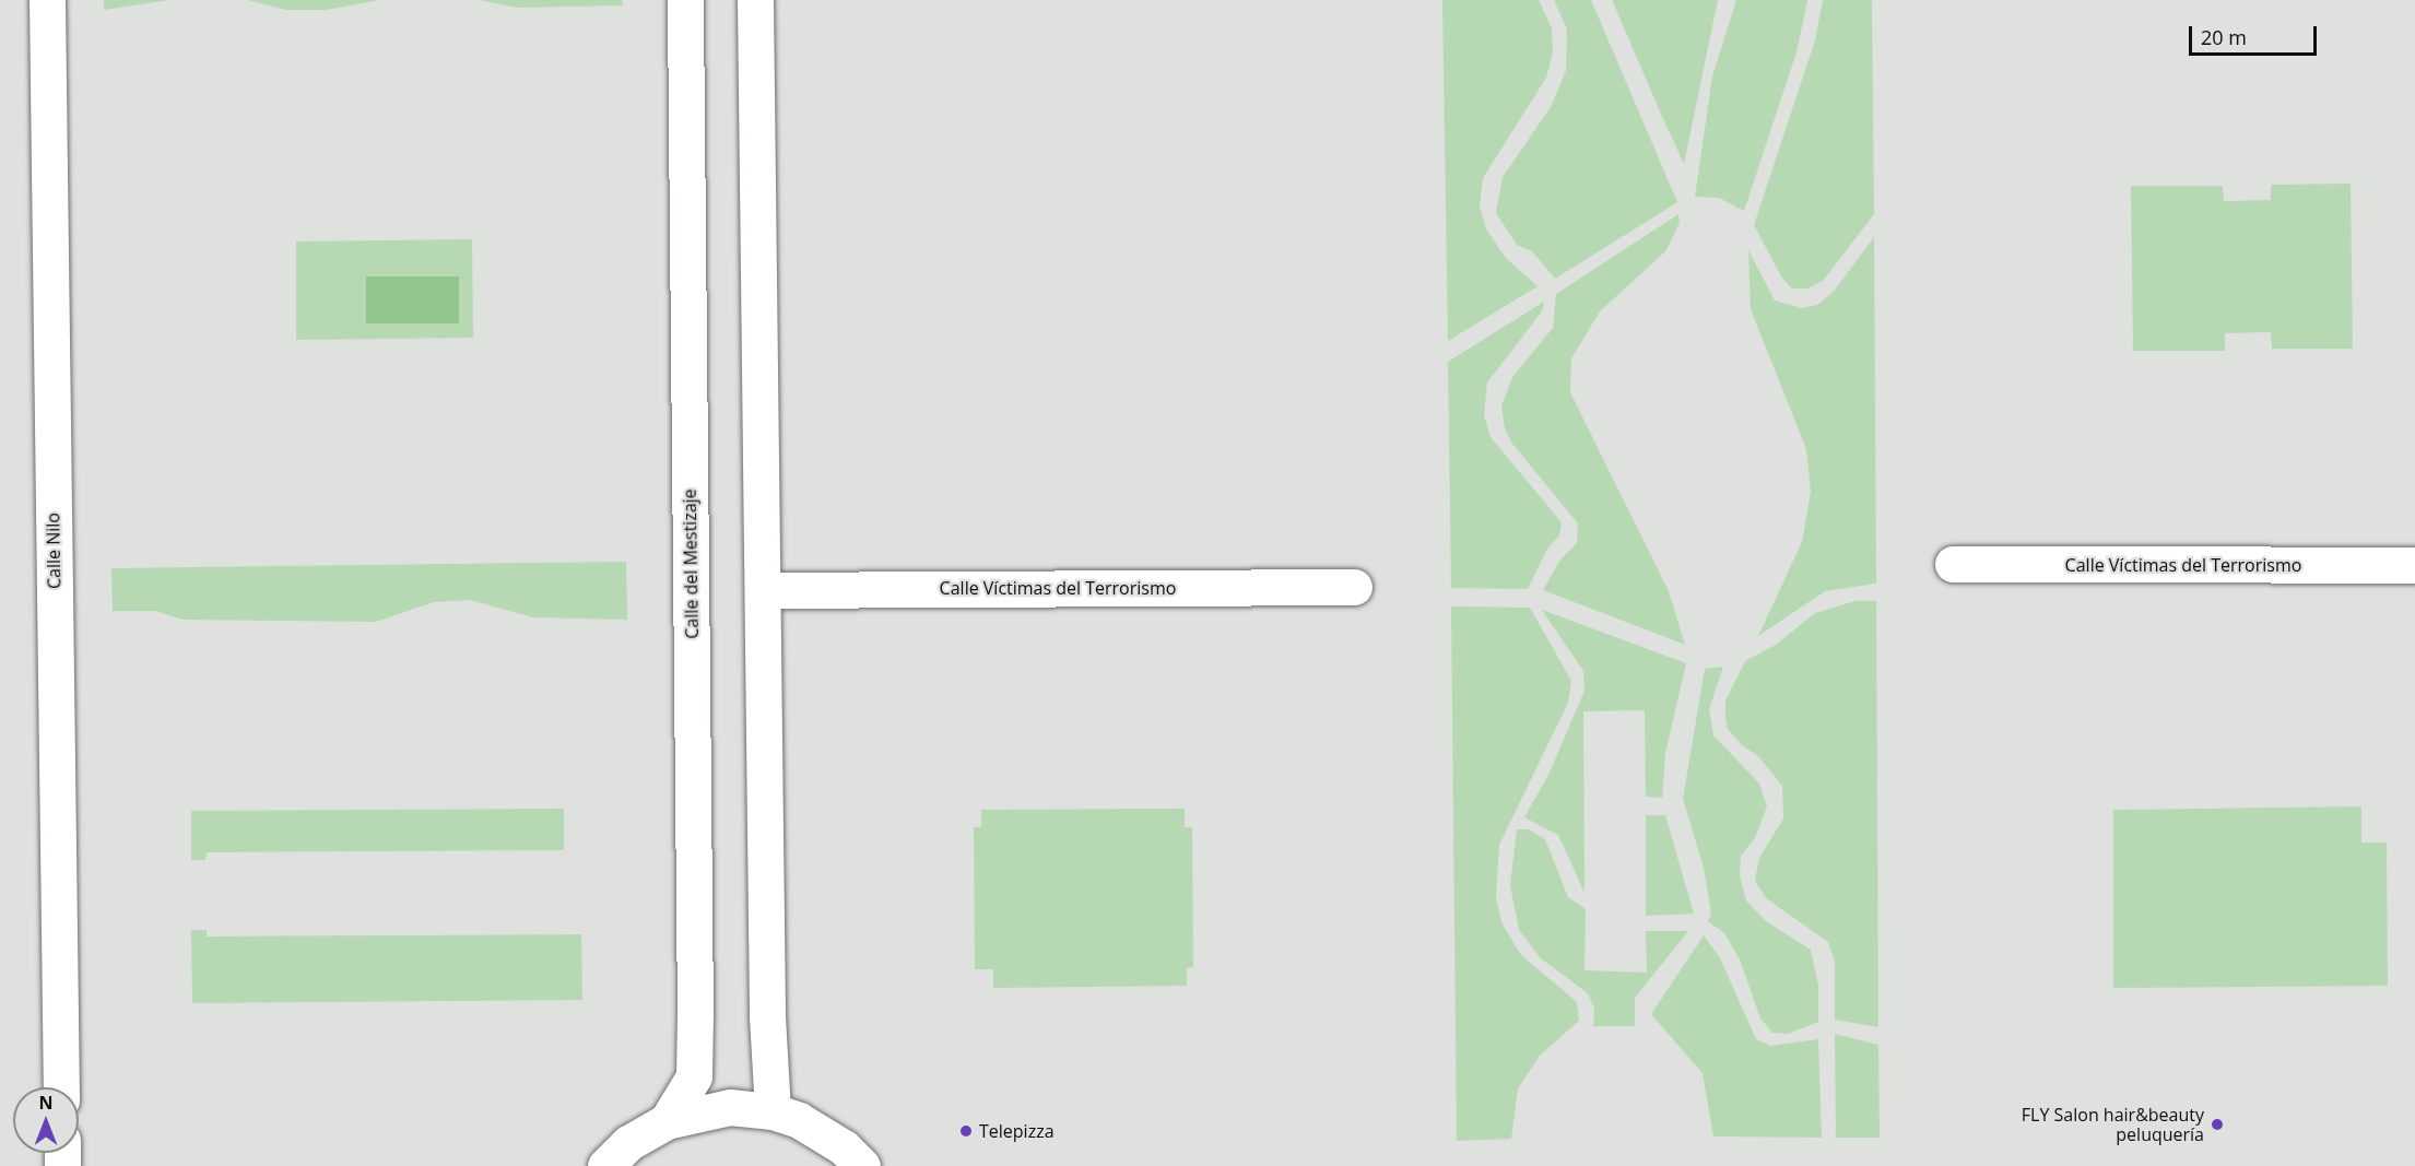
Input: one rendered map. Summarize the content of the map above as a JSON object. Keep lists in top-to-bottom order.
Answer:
{
  "streets": {
    "street": ["Calle Nilo", "Calle del Mestizaje", "Calle Víctimas del Terrorismo"]
  },
  "places": ["FLY Salon hair&beauty peluquería", "Telepizza"],
  "scale_bar": "20 m",
  "north": "top"
}
